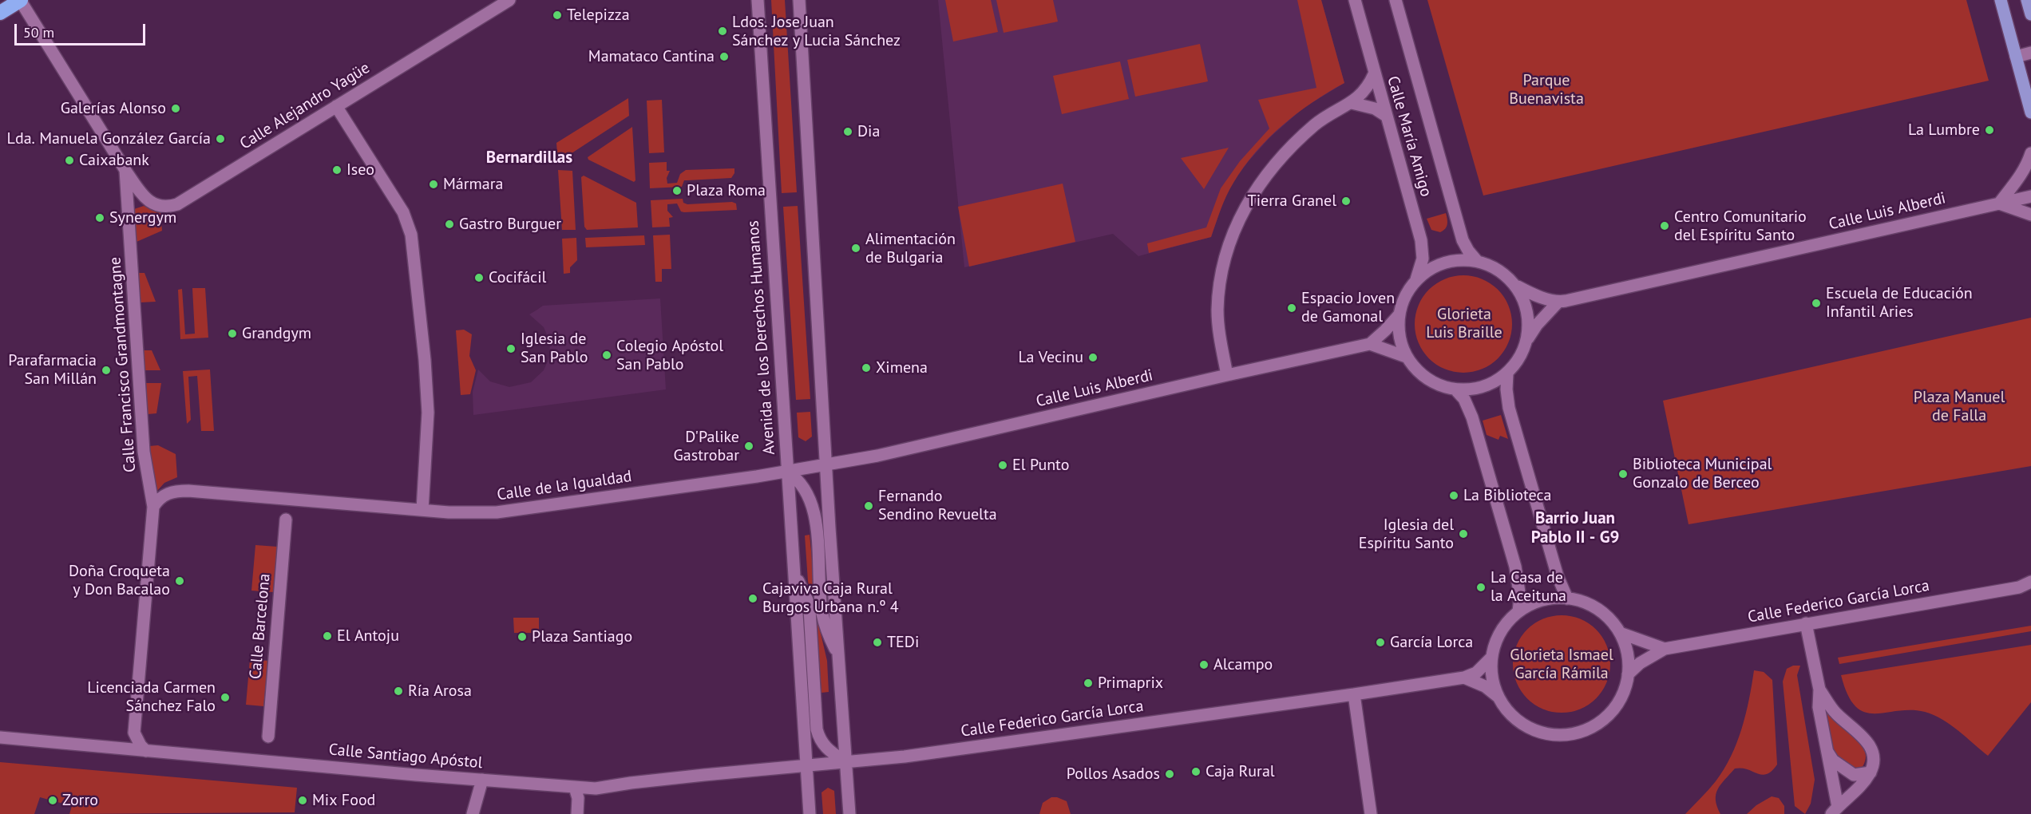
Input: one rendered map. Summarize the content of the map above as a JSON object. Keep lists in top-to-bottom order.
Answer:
{
  "streets": {
    "street": [
      "Calle Alejandro Yagüe",
      "Calle María Amigo",
      "Calle Luis Alberdi",
      "Avenida de los Derechos Humanos",
      "Calle Francisco Grandmontagne",
      "Calle de la Igualdad",
      "Calle Federico García Lorca",
      "Calle Barcelona",
      "Calle Santiago Apóstol"
    ]
  },
  "crossings": [
    ["Calle Alejandro Yagüe", "Calle Francisco Grandmontagne"],
    ["Calle María Amigo", "Calle Luis Alberdi"],
    ["Calle Luis Alberdi", "Avenida de los Derechos Humanos"],
    ["Avenida de los Derechos Humanos", "Calle de la Igualdad"],
    ["Avenida de los Derechos Humanos", "Calle Santiago Apóstol"],
    ["Calle Francisco Grandmontagne", "Calle de la Igualdad"],
    ["Calle Francisco Grandmontagne", "Calle Santiago Apóstol"]
  ],
  "districts": ["Bernardillas", "Barrio Juan Pablo II - G9"],
  "parks": [
    "Parque Buenavista",
    "Glorieta Luis Braille",
    "Plaza Manuel de Falla",
    "Glorieta Ismael García Rámila"
  ],
  "places": [
    "Telepizza",
    "Ldos. Jose Juan Sánchez y Lucia Sánchez",
    "Mamataco Cantina",
    "Galerías Alonso",
    "La Lumbre",
    "Dia",
    "Lda. Manuela González García",
    "Caixabank",
    "Iseo",
    "Mármara",
    "Plaza Roma",
    "Tierra Granel",
    "Synergym",
    "Gastro Burguer",
    "Centro Comunitario del Espíritu Santo",
    "Alimentación de Bulgaria",
    "Cocifácil",
    "Escuela de Educación Infantil Aries",
    "Espacio Joven de Gamonal",
    "Grandgym",
    "Iglesia de San Pablo",
    "Colegio Apóstol San Pablo",
    "La Vecinu",
    "Ximena",
    "Parafarmacia San Millán",
    "D'Palike Gastrobar",
    "El Punto",
    "Biblioteca Municipal Gonzalo de Berceo",
    "La Biblioteca",
    "Fernando Sendino Revuelta",
    "Iglesia del Espíritu Santo",
    "Doña Croqueta y Don Bacalao",
    "La Casa de la Aceituna",
    "Cajaviva Caja Rural Burgos Urbana n.º 4",
    "El Antoju",
    "Plaza Santiago",
    "TEDi",
    "García Lorca",
    "Alcampo",
    "Primaprix",
    "Ría Arosa",
    "Licenciada Carmen Sánchez Falo",
    "Caja Rural",
    "Pollos Asados",
    "Zorro",
    "Mix Food"
  ],
  "scale_bar": "50 m"
}
